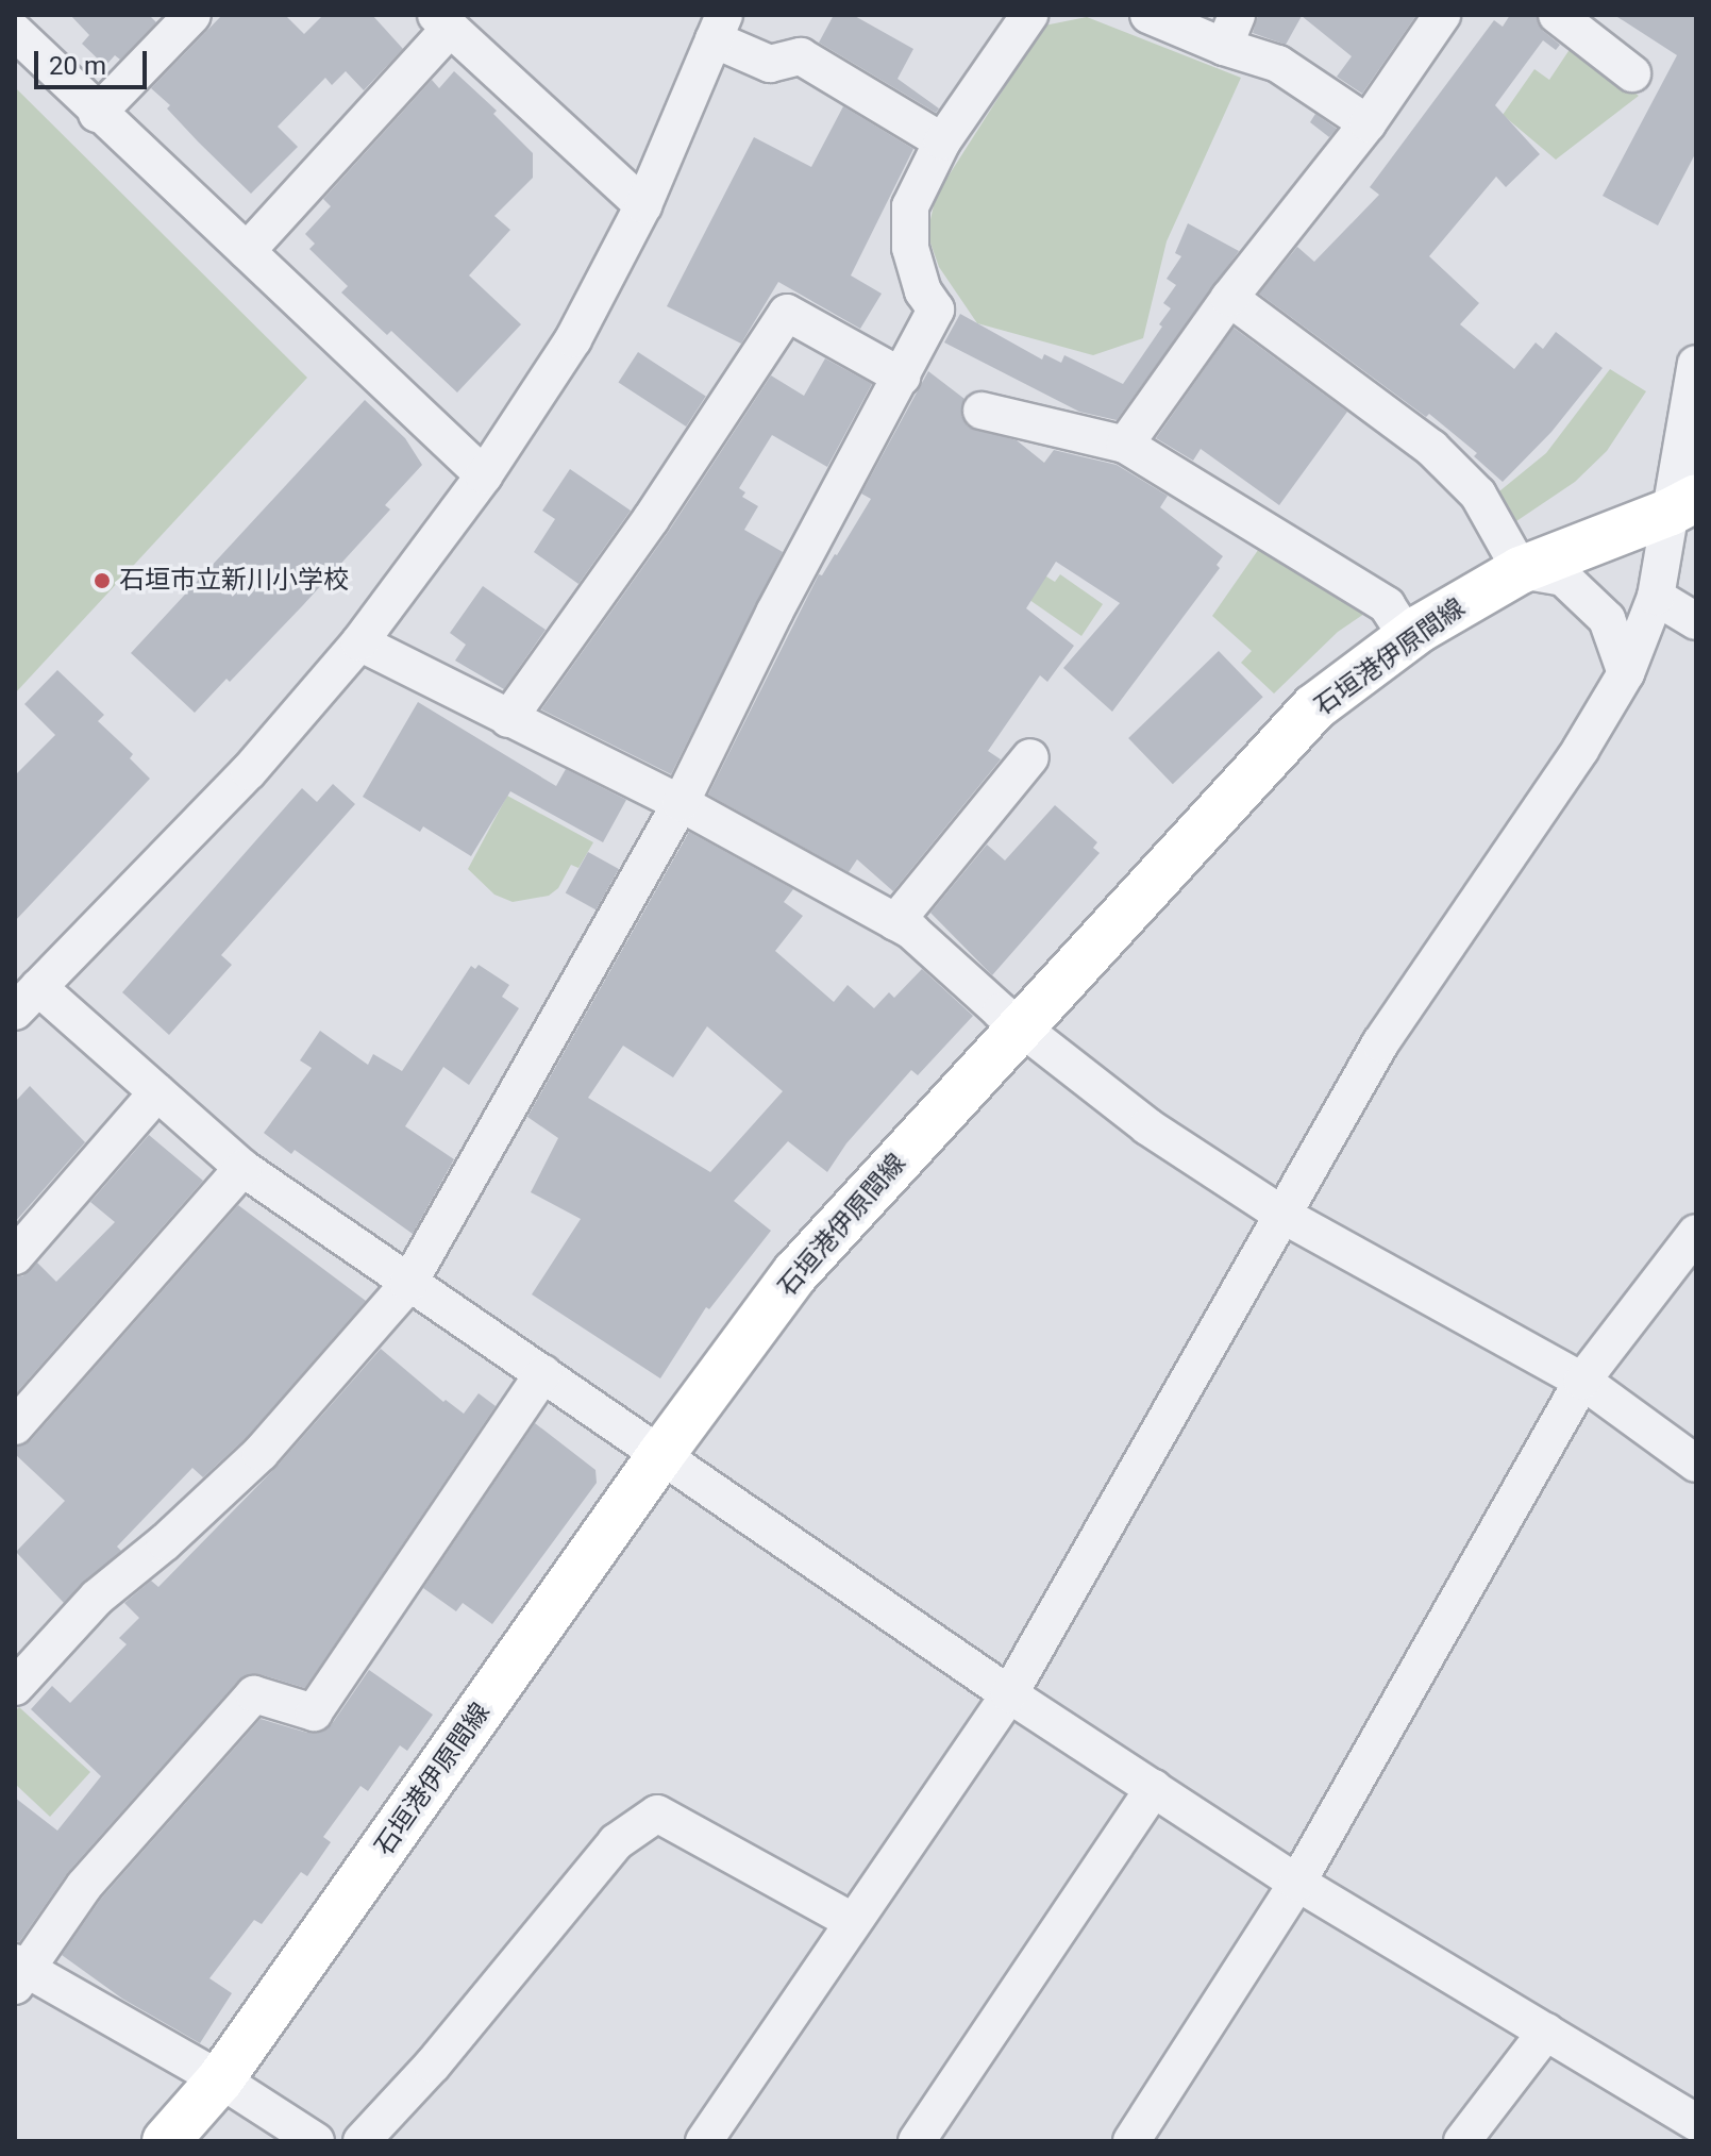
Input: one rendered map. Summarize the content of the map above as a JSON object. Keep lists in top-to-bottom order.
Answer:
{
  "streets": {
    "main road": ["石垣港伊原間線"]
  },
  "places": ["石垣市立新川小学校"],
  "scale_bar": "20 m"
}
